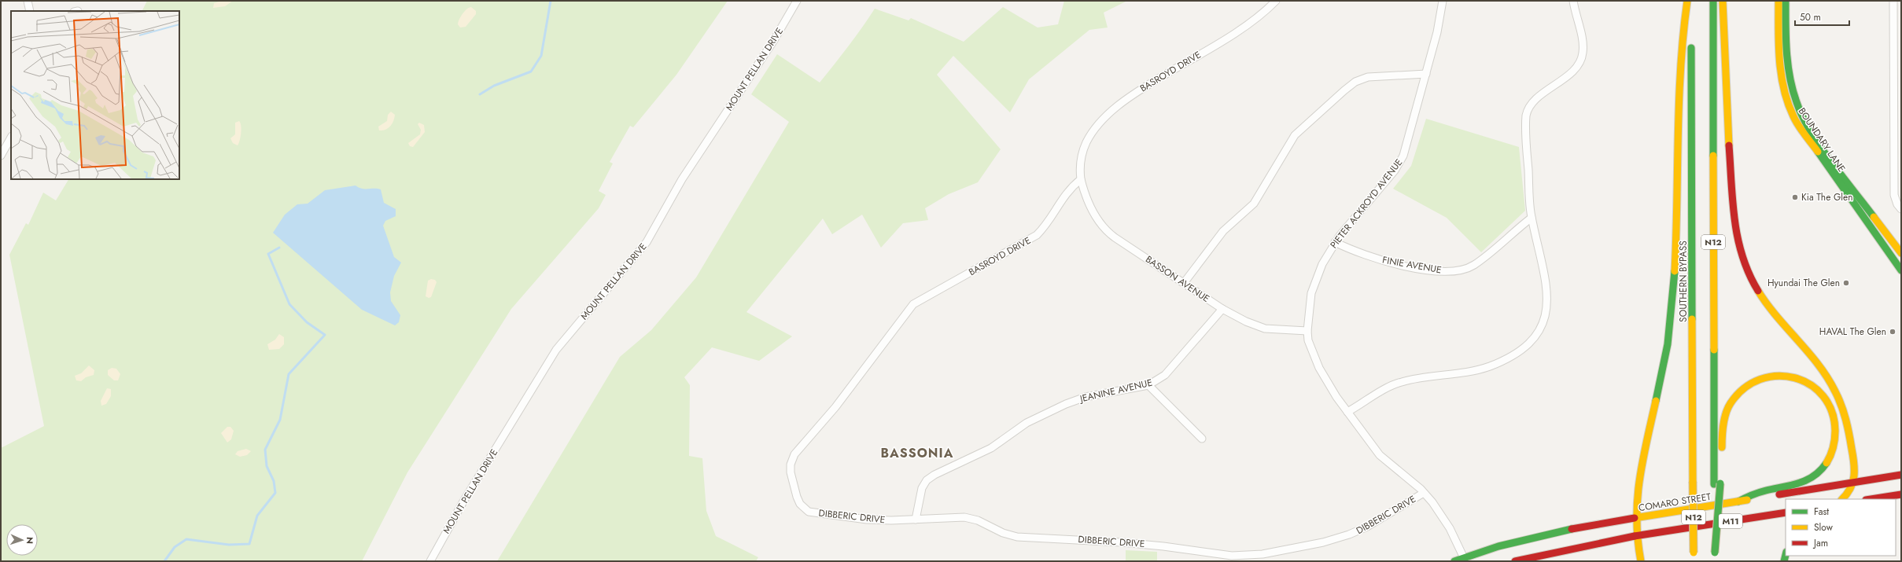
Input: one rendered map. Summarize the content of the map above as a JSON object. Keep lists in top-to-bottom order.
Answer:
{
  "streets": {
    "main road": [
      "BOUNDARY LANE",
      "N12",
      "SOUTHERN BYPASS",
      "COMARO STREET",
      "M11"
    ],
    "street": [
      "MOUNT PELLAN DRIVE",
      "BASROYD DRIVE",
      "PIETER ACKROYD AVENUE",
      "FINIE AVENUE",
      "BASSON AVENUE",
      "JEANINE AVENUE",
      "DIBBERIC DRIVE"
    ]
  },
  "crossings": [
    ["BASROYD DRIVE", "BASSON AVENUE"],
    ["BASROYD DRIVE", "DIBBERIC DRIVE"],
    ["PIETER ACKROYD AVENUE", "FINIE AVENUE"],
    ["PIETER ACKROYD AVENUE", "BASSON AVENUE"],
    ["PIETER ACKROYD AVENUE", "COMARO STREET"],
    ["PIETER ACKROYD AVENUE", "DIBBERIC DRIVE"],
    ["BASSON AVENUE", "JEANINE AVENUE"],
    ["JEANINE AVENUE", "DIBBERIC DRIVE"]
  ],
  "districts": ["BASSONIA"],
  "places": ["Kia The Glen", "Hyundai The Glen", "HAVAL The Glen"],
  "legend": ["Fast", "Slow", "Jam"],
  "scale_bar": "50 m",
  "north": "right"
}
